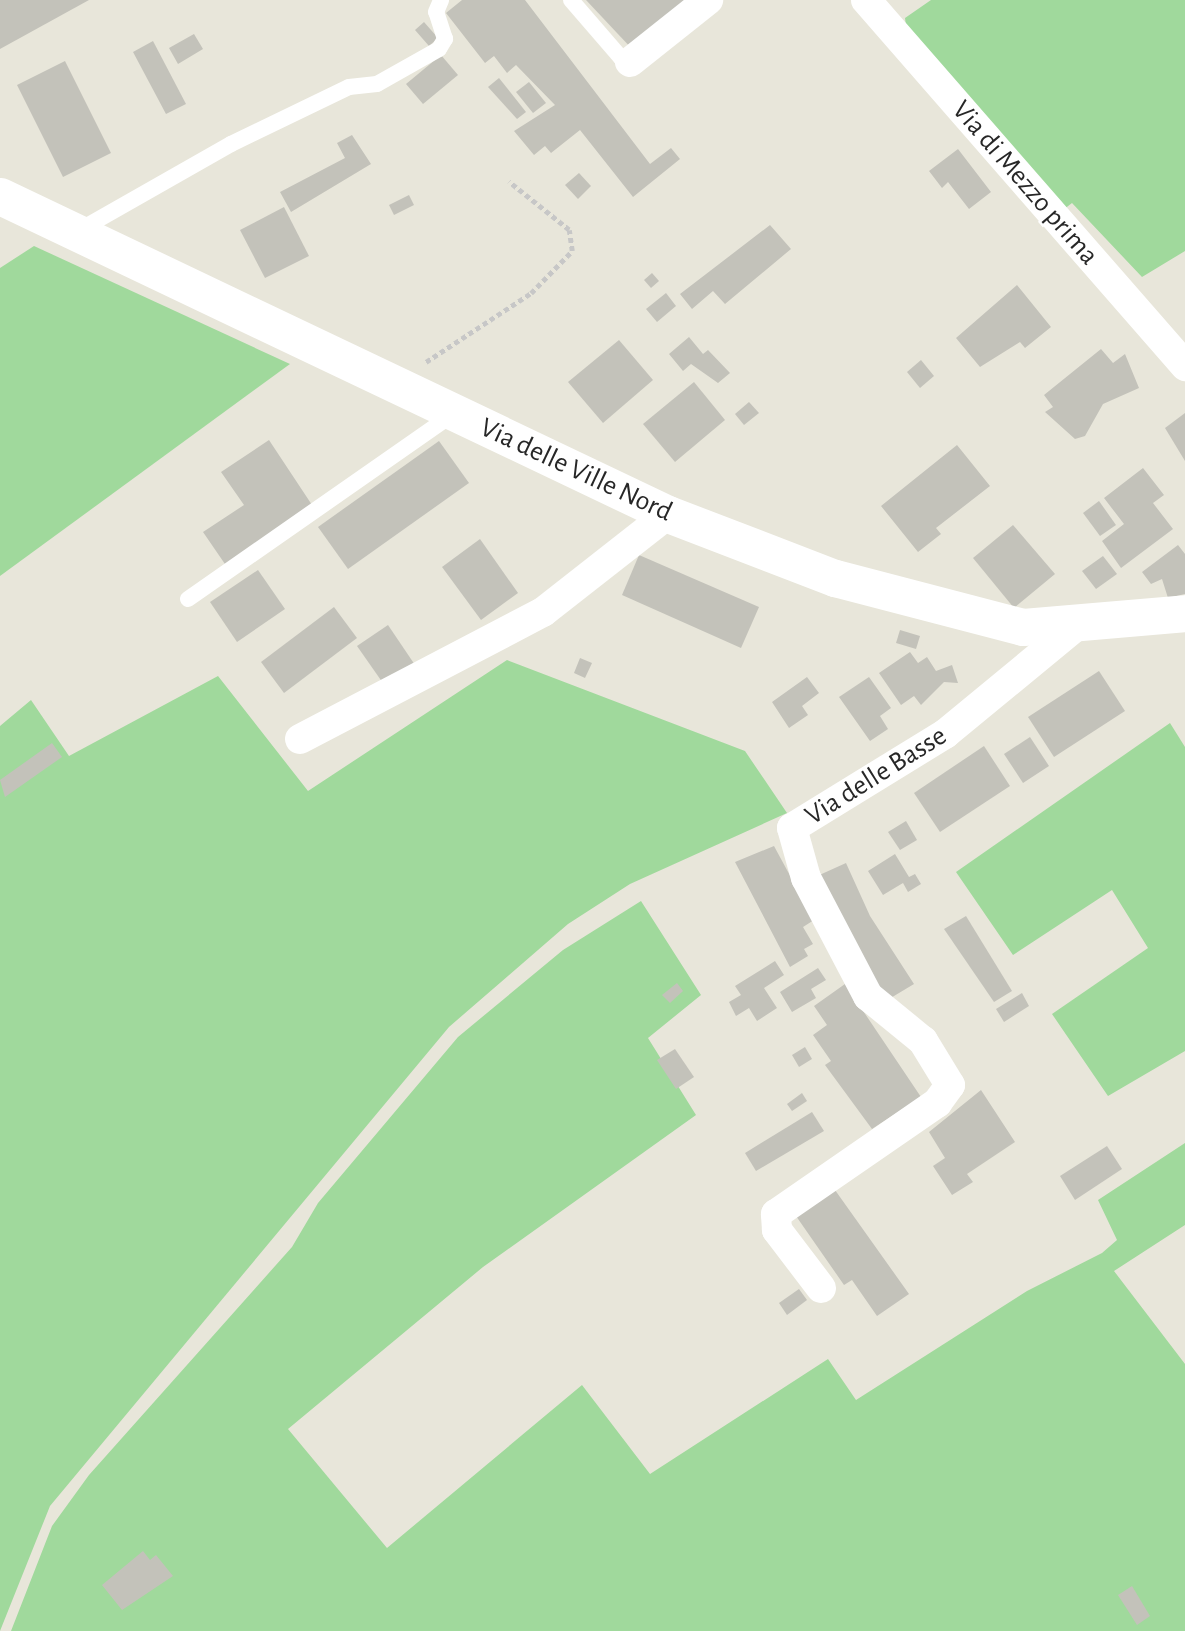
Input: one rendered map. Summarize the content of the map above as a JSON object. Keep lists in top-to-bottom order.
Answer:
{
  "streets": {
    "street": ["Via di Mezzo prima", "Via delle Ville Nord", "Via delle Basse"]
  },
  "crossings": [
    ["Via delle Ville Nord", "Via delle Basse"]
  ]
}
